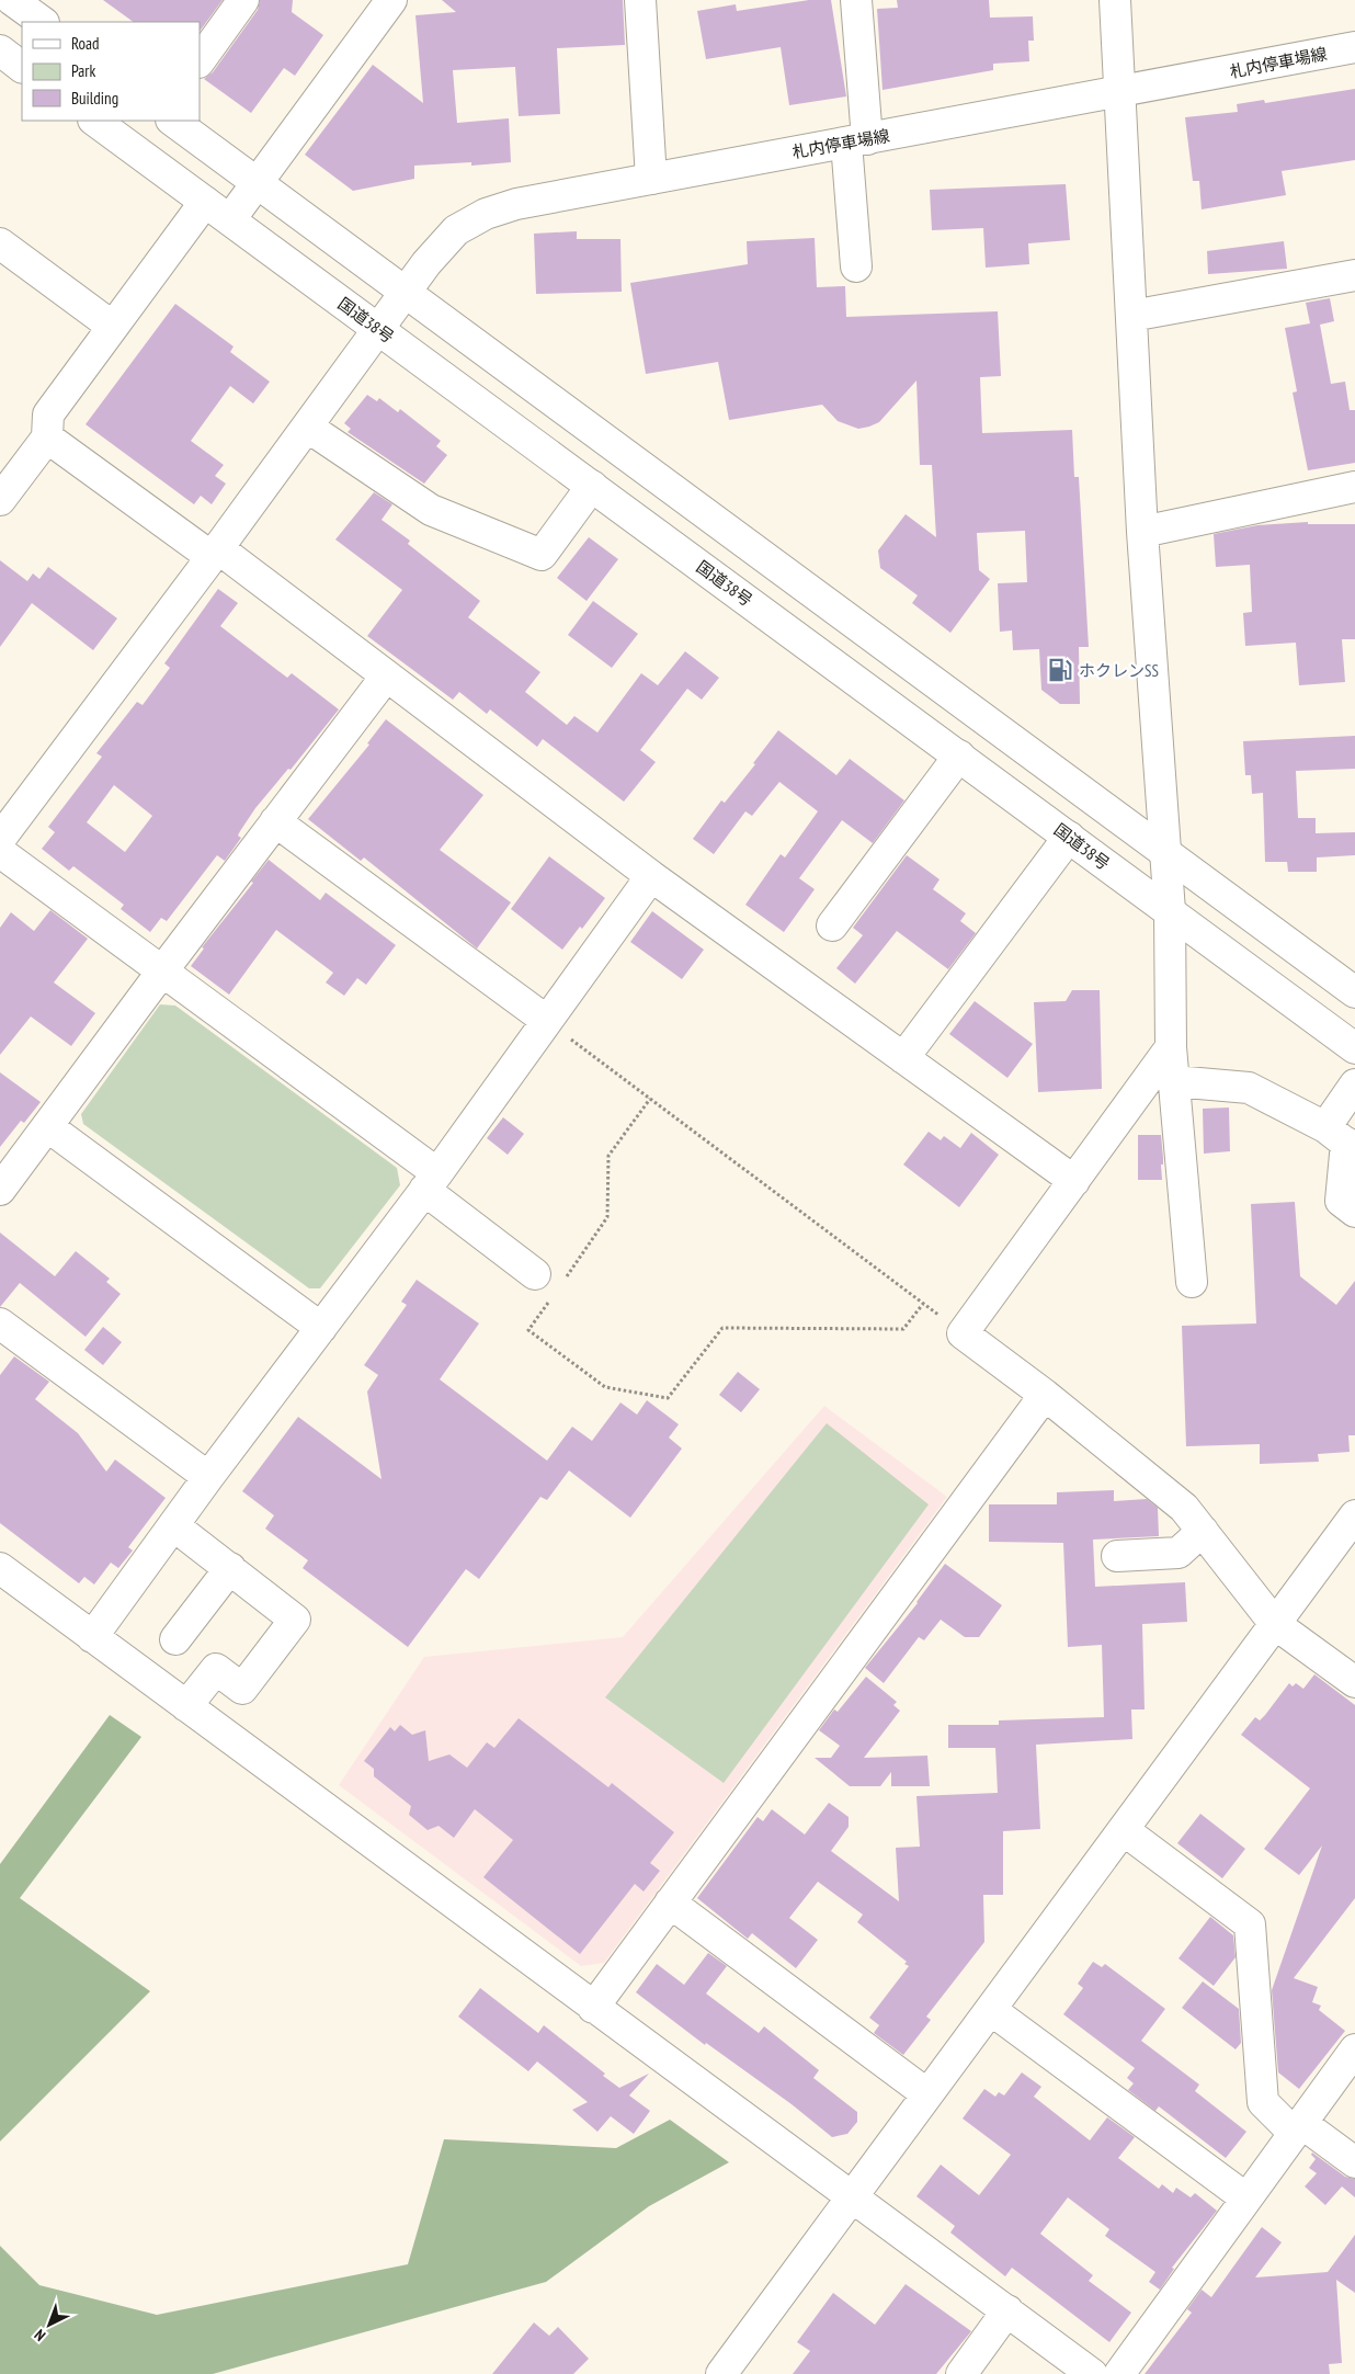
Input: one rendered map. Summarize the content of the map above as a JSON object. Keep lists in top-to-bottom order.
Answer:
{
  "streets": {
    "main road": ["札内停車場線", "国道38号"]
  },
  "crossings": [
    ["札内停車場線", "国道38号"]
  ],
  "places": {
    "fuel station": ["ホクレンSS"]
  },
  "legend": ["Road", "Park", "Building"],
  "north": "bottom left"
}
